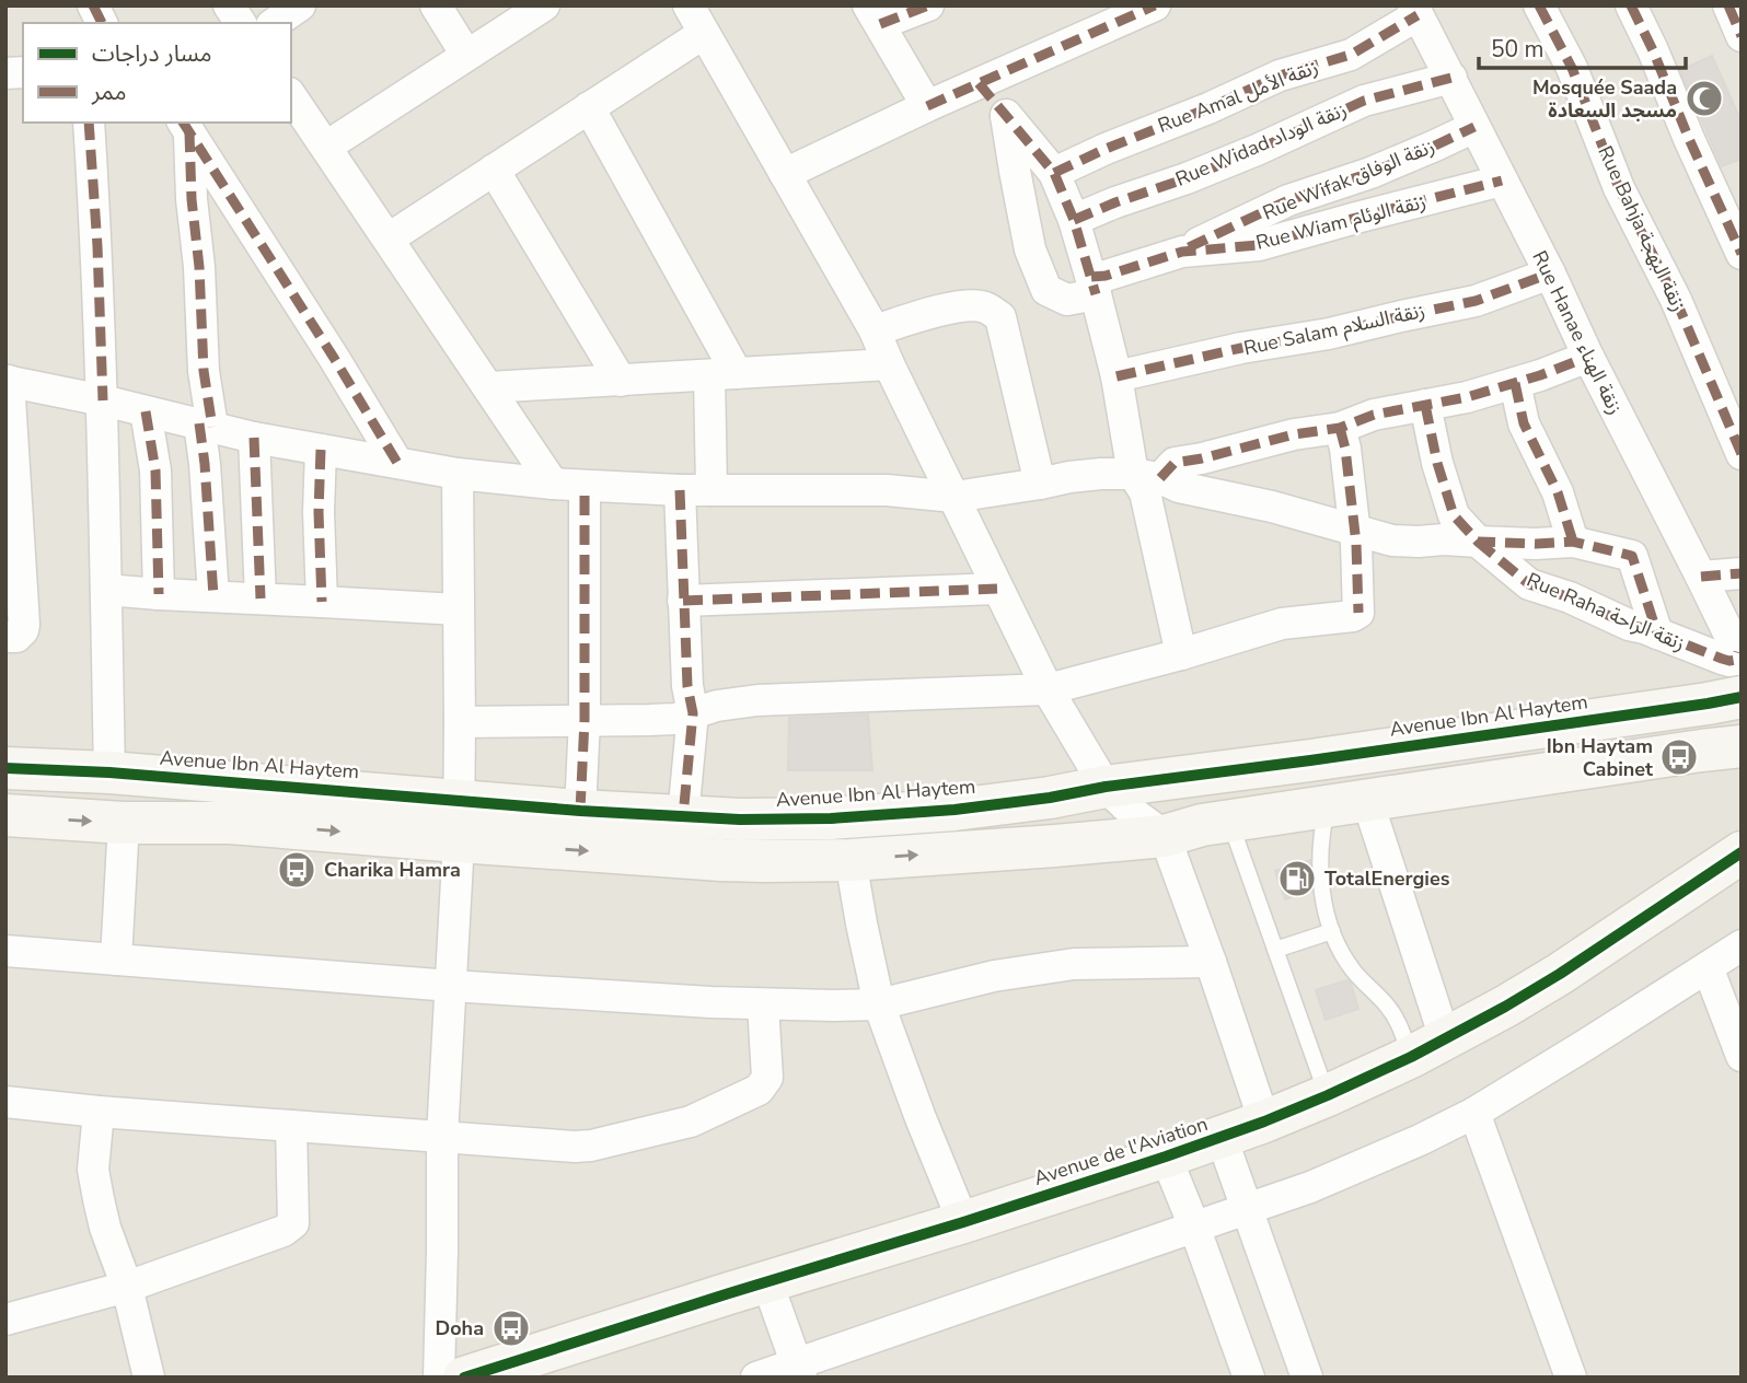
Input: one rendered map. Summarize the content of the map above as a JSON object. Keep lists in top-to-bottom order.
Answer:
{
  "streets": {
    "street": [
      "Rue Amal زنقة الأمل",
      "Rue Widad زنقة الوداد",
      "Rue Wifak زنقة الوفاق",
      "Rue Wiam زنقة الوئام",
      "Rue Bahja زنقة البهجة",
      "Rue Salam زنقة السلام",
      "Rue Hanae زنقة الهناء",
      "Rue Raha زنقة الراحة",
      "Avenue Ibn Al Haytem",
      "Avenue de l'Aviation"
    ]
  },
  "crossings": [
    ["Rue Amal زنقة الأمل", "Rue Hanae زنقة الهناء"],
    ["Rue Widad زنقة الوداد", "Rue Hanae زنقة الهناء"],
    ["Rue Wifak زنقة الوفاق", "Rue Wiam زنقة الوئام"],
    ["Rue Wifak زنقة الوفاق", "Rue Hanae زنقة الهناء"],
    ["Rue Wiam زنقة الوئام", "Rue Hanae زنقة الهناء"],
    ["Rue Salam زنقة السلام", "Rue Hanae زنقة الهناء"],
    ["Rue Hanae زنقة الهناء", "Rue Raha زنقة الراحة"]
  ],
  "places": {
    "mosque": ["Mosquée Saada مسجد السعادة"],
    "bus stop": ["Ibn Haytam Cabinet", "Charika Hamra", "Doha"],
    "fuel station": ["TotalEnergies"]
  },
  "legend": ["مسار دراجات", "ممر"],
  "scale_bar": "50 m"
}
